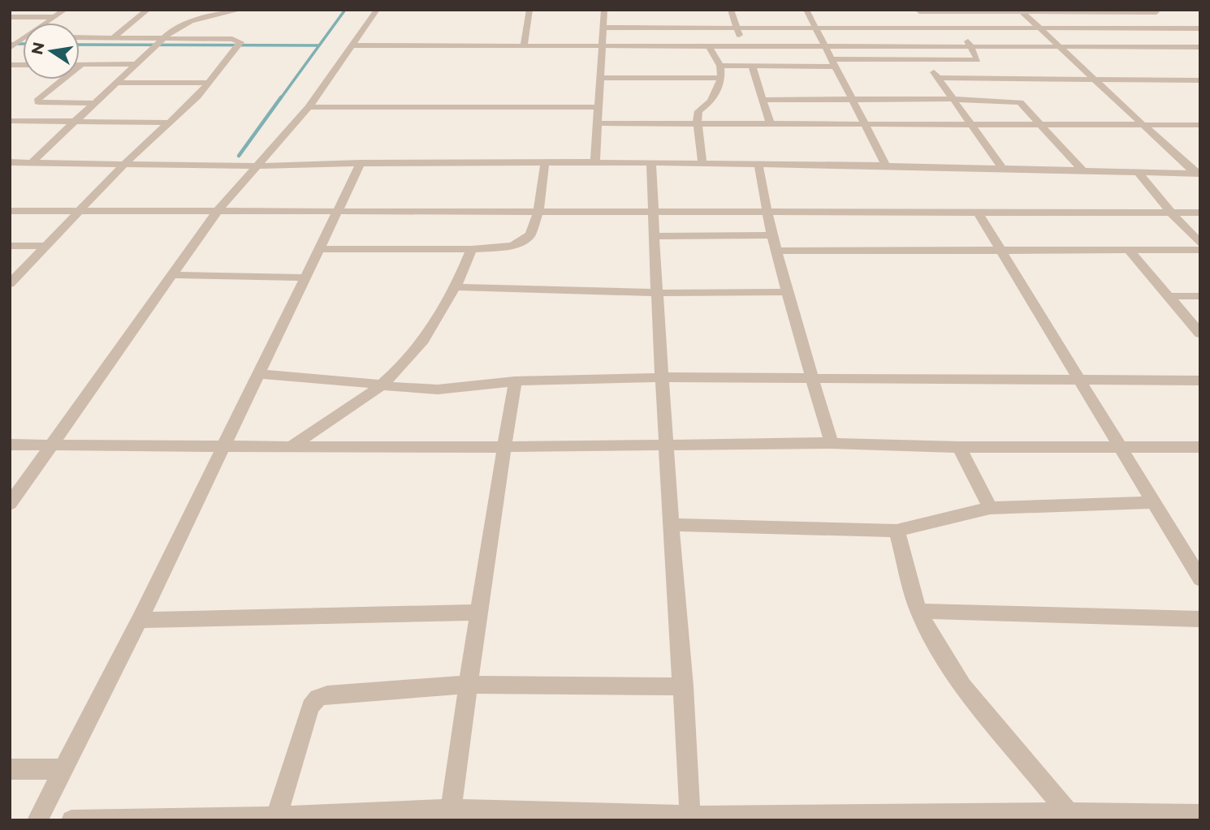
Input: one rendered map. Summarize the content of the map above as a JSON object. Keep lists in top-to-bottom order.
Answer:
{
  "north": "left"
}
